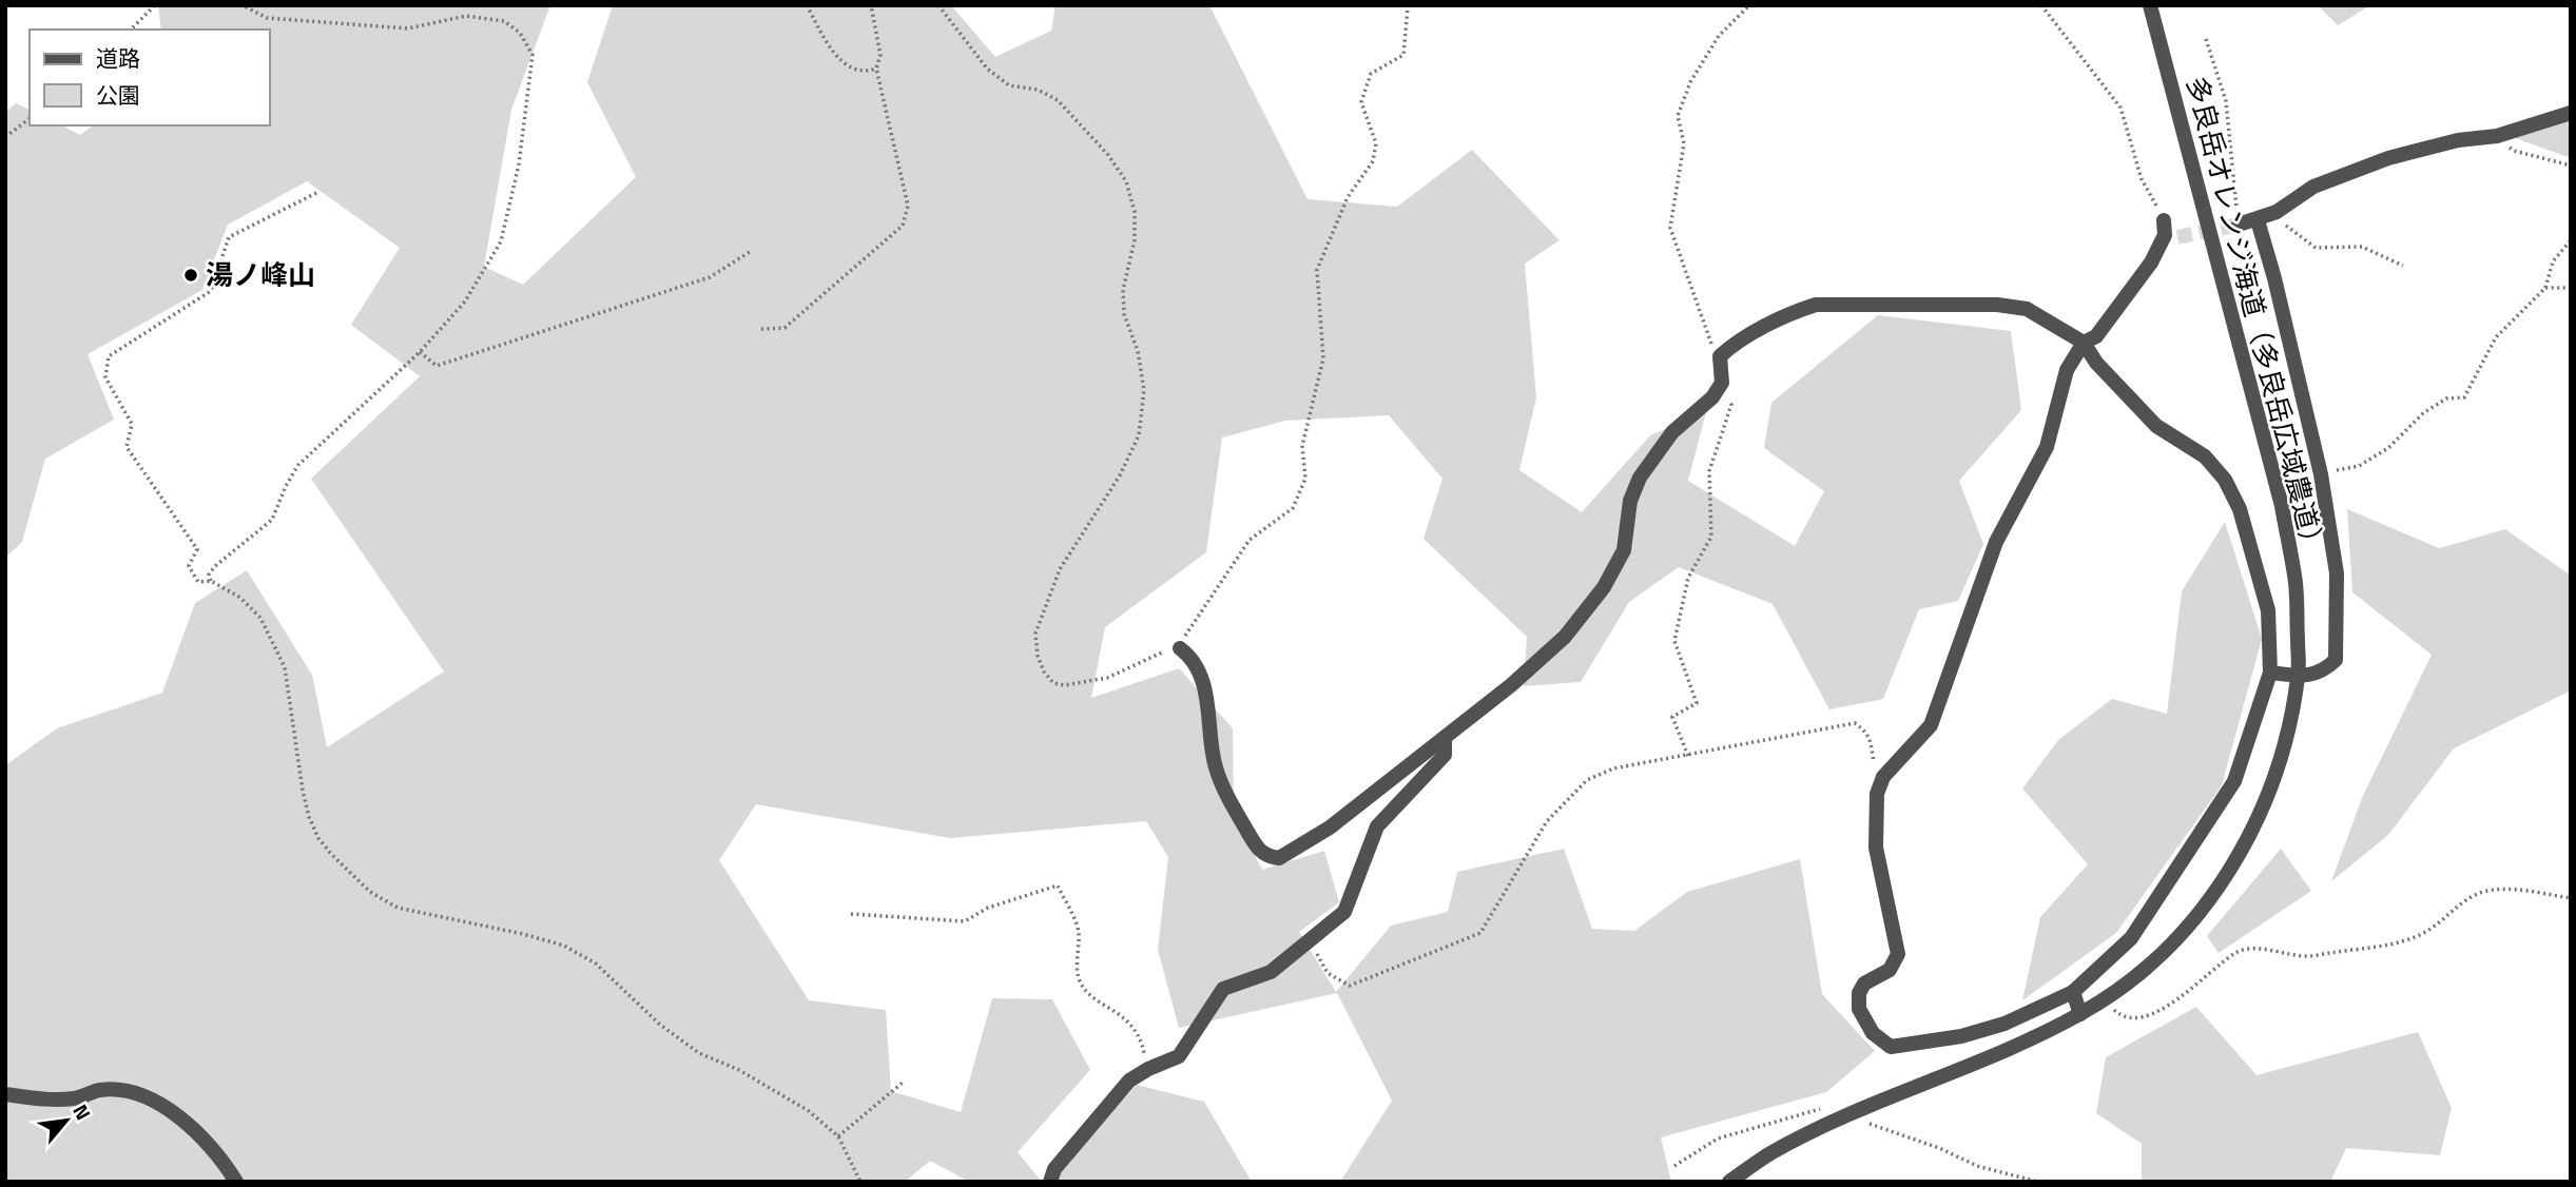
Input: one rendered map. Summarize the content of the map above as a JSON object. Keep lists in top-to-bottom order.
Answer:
{
  "streets": {
    "street": ["多良岳オレンジ海道（多良岳広域農道）"]
  },
  "places": ["湯ノ峰山"],
  "legend": ["道路", "公園"],
  "north": "top right"
}
